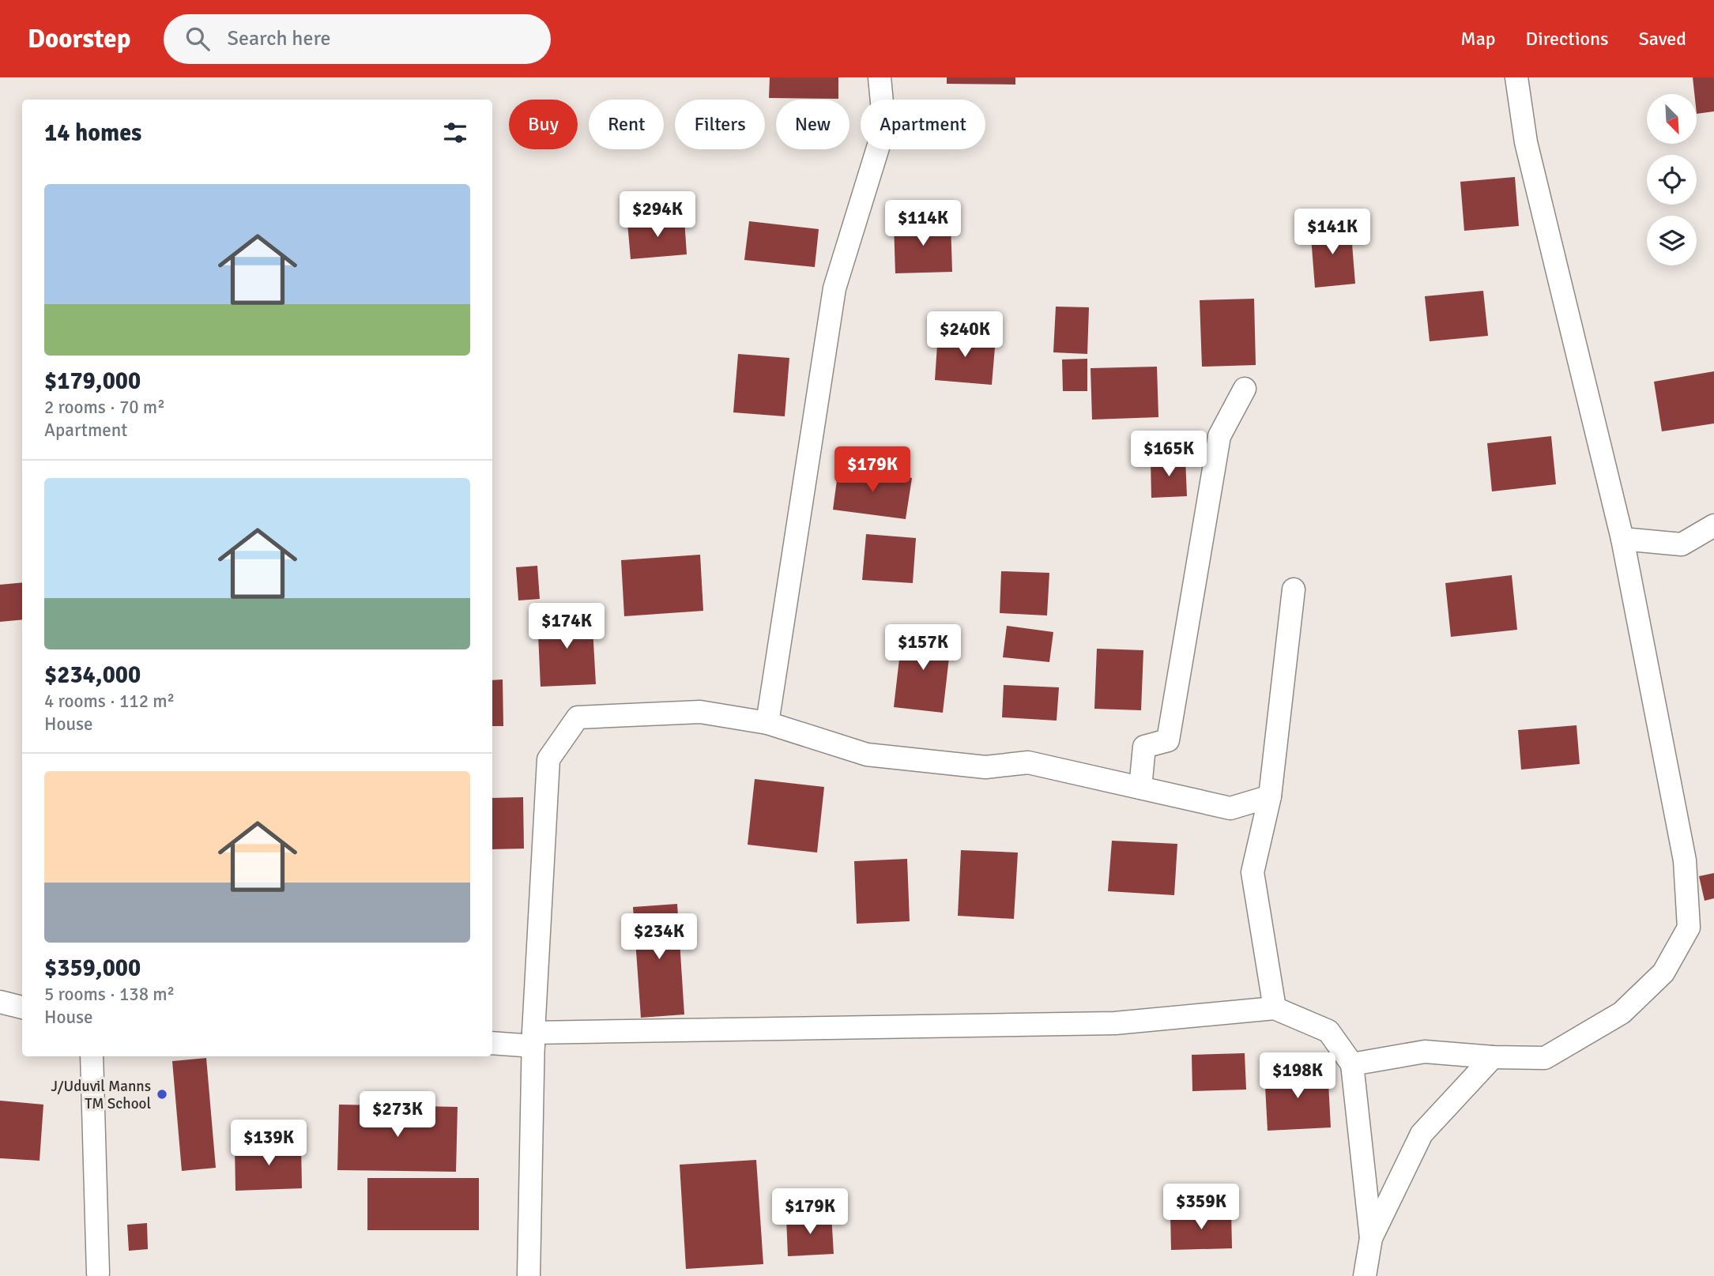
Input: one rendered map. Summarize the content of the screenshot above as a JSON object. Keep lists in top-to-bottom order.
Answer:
{
  "places": ["J/Uduvil Manns TM School"],
  "north": "bottom right",
  "page": {
    "header": "Doorstep",
    "search": "Search here",
    "nav": ["Map", "Directions", "Saved"],
    "chip": [
      "Buy",
      "Rent",
      "Filters",
      "New",
      "Apartment"
    ],
    "heading": "14 homes",
    "list": [
      {
        "name": "$179,000",
        "note": "2 rooms · 70 m² · Apartment"
      },
      {
        "name": "$234,000",
        "note": "4 rooms · 112 m² · House"
      },
      {
        "name": "$359,000",
        "note": "5 rooms · 138 m² · House"
      }
    ],
    "price": [
      "$294K",
      "$114K",
      "$141K",
      "$240K",
      "$165K",
      "$179K",
      "$174K",
      "$157K",
      "$234K",
      "$198K",
      "$273K",
      "$139K",
      "$359K",
      "$179K"
    ]
  }
}
